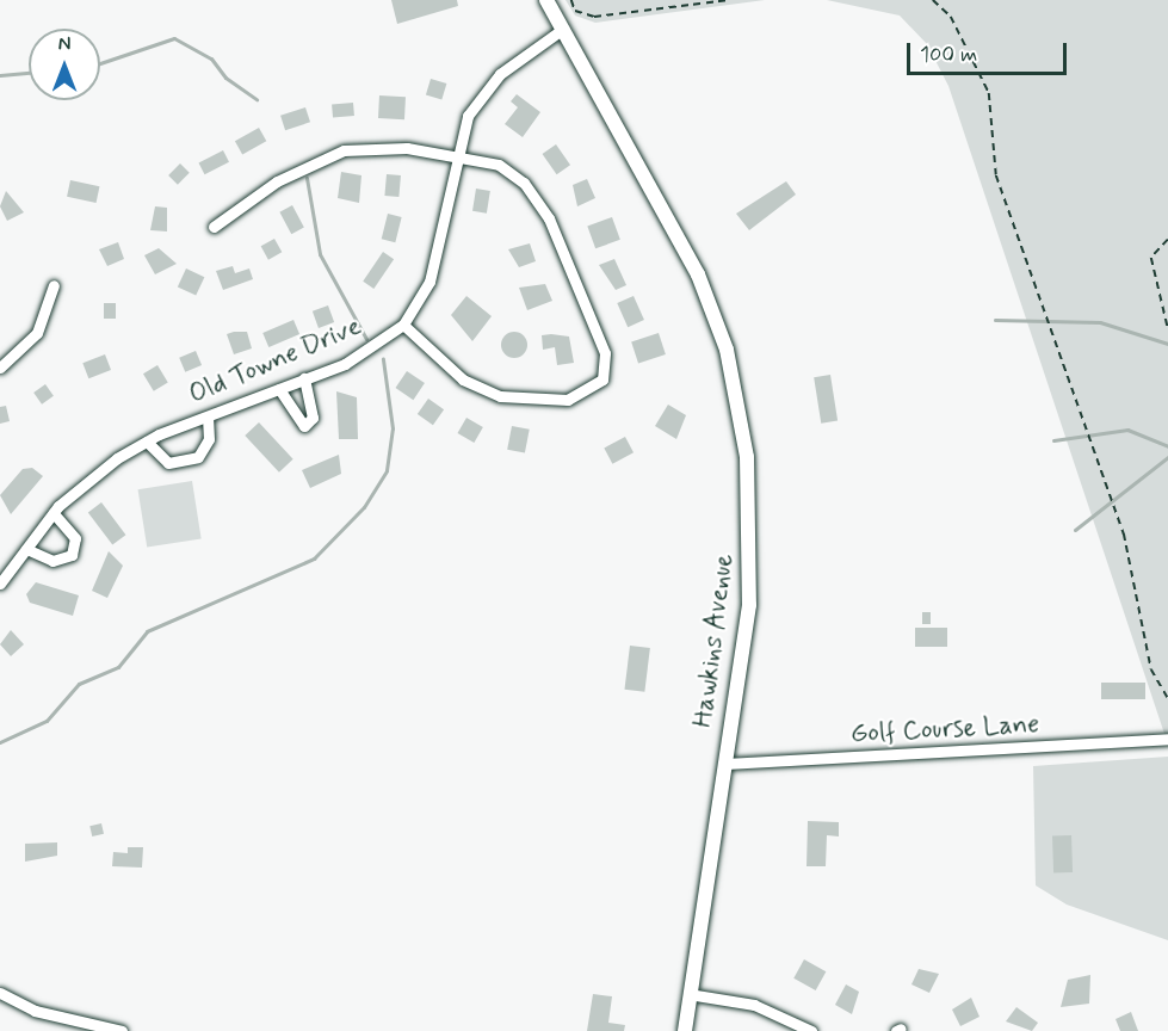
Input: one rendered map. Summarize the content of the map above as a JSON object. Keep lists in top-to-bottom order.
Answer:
{
  "streets": {
    "main road": ["Hawkins Avenue"],
    "street": ["Old Towne Drive", "Golf Course Lane"]
  },
  "crossings": [
    ["Old Towne Drive", "Hawkins Avenue"],
    ["Hawkins Avenue", "Golf Course Lane"]
  ],
  "scale_bar": "100 m",
  "north": "top"
}
